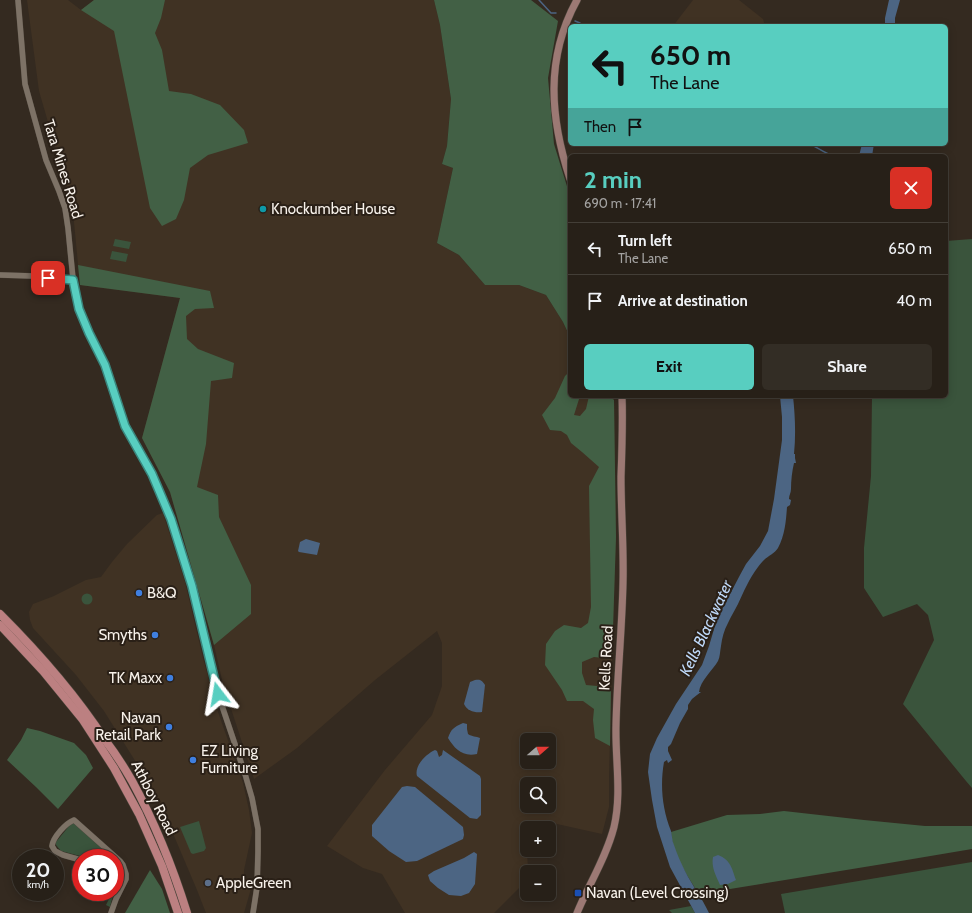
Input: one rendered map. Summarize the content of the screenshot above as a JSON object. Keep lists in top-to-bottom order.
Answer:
{
  "streets": {
    "main road": ["Kells Road", "Athboy Road"],
    "street": ["Tara Mines Road"]
  },
  "water": ["Kells Blackwater"],
  "places": {
    "other": [
      "Knockumber House",
      "B&Q",
      "Smyths",
      "TK Maxx",
      "Navan Retail Park",
      "EZ Living Furniture",
      "AppleGreen"
    ],
    "transit": ["Navan (Level Crossing)"]
  },
  "north": "right",
  "page": {
    "turn": ["650 m", "The Lane"],
    "then": "Then",
    "heading": ["2 min", "690 m · 17:41"],
    "list": [
      {
        "name": "Turn left",
        "note": "The Lane",
        "value": "650 m"
      },
      {
        "name": "Arrive at destination",
        "value": "40 m"
      }
    ],
    "buttons": ["Exit", "Share"],
    "map_buttons": ["+", "−"],
    "speed": "20 km/h",
    "limit": "30"
  }
}
